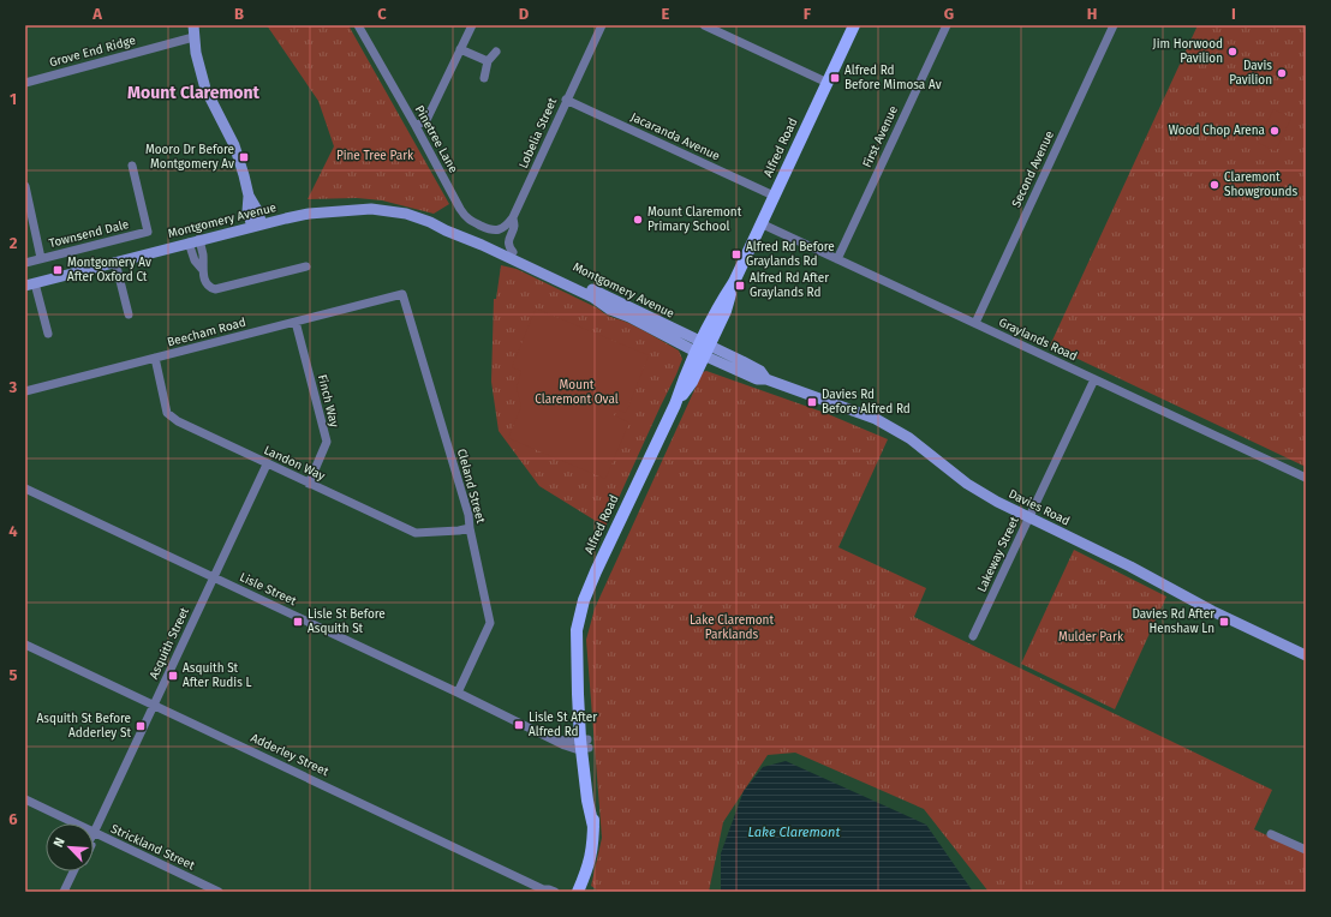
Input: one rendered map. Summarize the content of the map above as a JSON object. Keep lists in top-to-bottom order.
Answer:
{
  "streets": {
    "main road": ["Alfred Road"],
    "street": [
      "Grove End Ridge",
      "Lobelia Street",
      "Jacaranda Avenue",
      "First Avenue",
      "Pinetree Lane",
      "Second Avenue",
      "Montgomery Avenue",
      "Townsend Dale",
      "Beecham Road",
      "Graylands Road",
      "Finch Way",
      "Landon Way",
      "Cleland Street",
      "Davies Road",
      "Lakeway Street",
      "Lisle Street",
      "Asquith Street",
      "Adderley Street",
      "Strickland Street"
    ]
  },
  "crossings": [
    ["Lobelia Street", "Jacaranda Avenue"],
    ["Lobelia Street", "Pinetree Lane"],
    ["Lobelia Street", "Montgomery Avenue"],
    ["Jacaranda Avenue", "Alfred Road"],
    ["First Avenue", "Graylands Road"],
    ["Alfred Road", "Montgomery Avenue"],
    ["Alfred Road", "Graylands Road"],
    ["Alfred Road", "Davies Road"],
    ["Alfred Road", "Lisle Street"],
    ["Second Avenue", "Graylands Road"],
    ["Montgomery Avenue", "Davies Road"],
    ["Beecham Road", "Finch Way"],
    ["Beecham Road", "Landon Way"],
    ["Beecham Road", "Cleland Street"],
    ["Graylands Road", "Lakeway Street"],
    ["Finch Way", "Landon Way"],
    ["Landon Way", "Cleland Street"],
    ["Landon Way", "Asquith Street"],
    ["Cleland Street", "Lisle Street"],
    ["Davies Road", "Lakeway Street"],
    ["Lisle Street", "Asquith Street"],
    ["Asquith Street", "Adderley Street"],
    ["Asquith Street", "Strickland Street"]
  ],
  "districts": ["Mount Claremont"],
  "water": ["Lake Claremont"],
  "parks": [
    "Pine Tree Park",
    "Mount Claremont Oval",
    "Lake Claremont Parklands",
    "Mulder Park"
  ],
  "places": {
    "other": [
      "Jim Horwood Pavilion",
      "Davis Pavilion",
      "Wood Chop Arena",
      "Claremont Showgrounds",
      "Mount Claremont Primary School"
    ],
    "transit": [
      "Alfred Rd Before Mimosa Av",
      "Mooro Dr Before Montgomery Av",
      "Alfred Rd Before Graylands Rd",
      "Montgomery Av After Oxford Ct",
      "Alfred Rd After Graylands Rd",
      "Davies Rd Before Alfred Rd",
      "Lisle St Before Asquith St",
      "Davies Rd After Henshaw Ln",
      "Asquith St After Rudis L",
      "Lisle St After Alfred Rd",
      "Asquith St Before Adderley St"
    ]
  },
  "north": "top left",
  "grid": {
    "columns": [
      "A",
      "B",
      "C",
      "D",
      "E",
      "F",
      "G",
      "H",
      "I"
    ],
    "rows": [
      "1",
      "2",
      "3",
      "4",
      "5",
      "6"
    ]
  }
}
